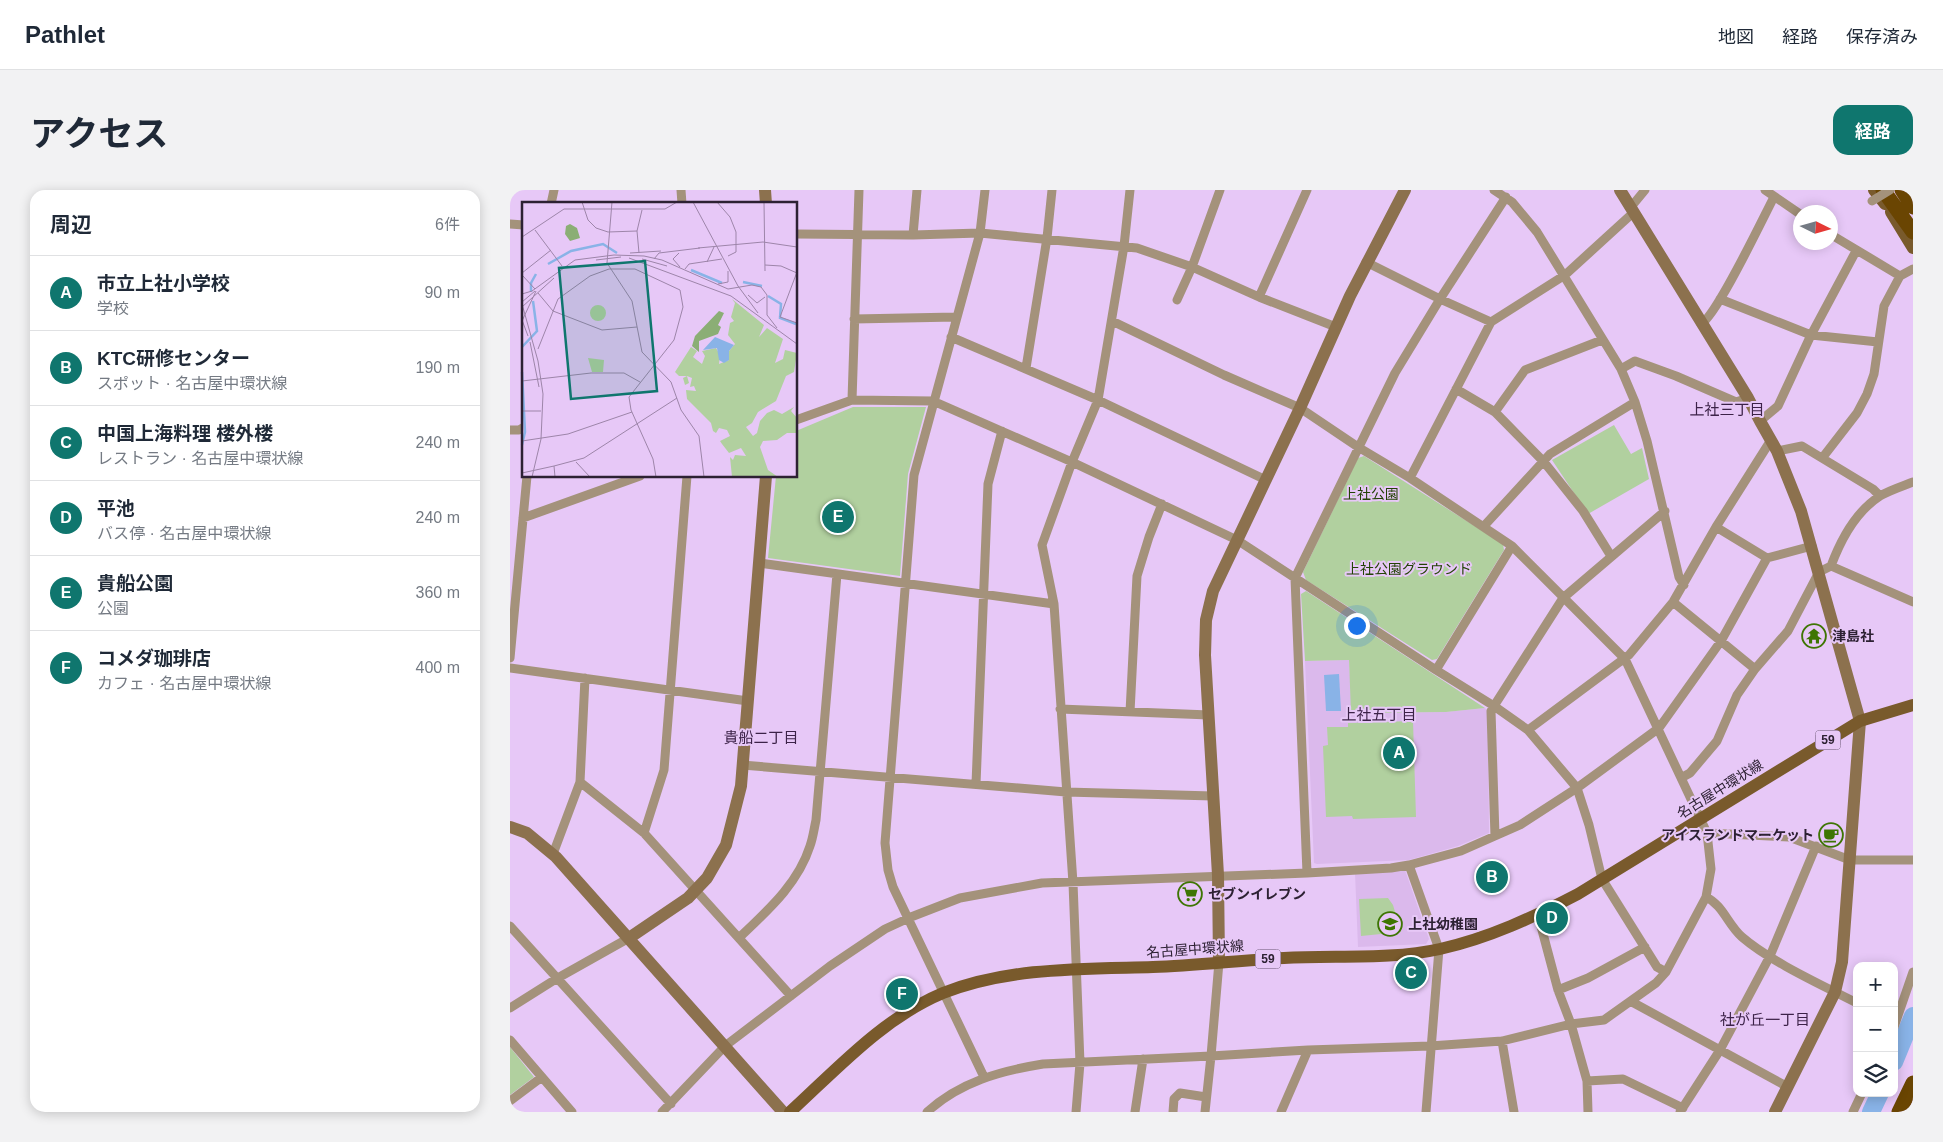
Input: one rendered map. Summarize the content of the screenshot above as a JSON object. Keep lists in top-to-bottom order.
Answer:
{
  "streets": {
    "main road": ["59", "名古屋中環状線"]
  },
  "districts": [
    "上社三丁目",
    "上社五丁目",
    "貴船二丁目",
    "社が丘一丁目"
  ],
  "parks": ["上社公園", "上社公園グラウンド"],
  "places": {
    "temple": ["津島社"],
    "cafe": ["アイスランドマーケット"],
    "supermarket": ["セブンイレブン"],
    "school or university": ["上社幼稚園"]
  },
  "north": "right",
  "page": {
    "header": "Pathlet",
    "nav": ["地図", "経路", "保存済み"],
    "title": "アクセス",
    "buttons": "経路",
    "heading": ["周辺", "6件"],
    "list": [
      {
        "mark": "A",
        "name": "市立上社小学校",
        "note": "学校",
        "value": "90 m"
      },
      {
        "mark": "B",
        "name": "KTC研修センター",
        "note": "スポット · 名古屋中環状線",
        "value": "190 m"
      },
      {
        "mark": "C",
        "name": "中国上海料理 楼外楼",
        "note": "レストラン · 名古屋中環状線",
        "value": "240 m"
      },
      {
        "mark": "D",
        "name": "平池",
        "note": "バス停 · 名古屋中環状線",
        "value": "240 m"
      },
      {
        "mark": "E",
        "name": "貴船公園",
        "note": "公園",
        "value": "360 m"
      },
      {
        "mark": "F",
        "name": "コメダ珈琲店",
        "note": "カフェ · 名古屋中環状線",
        "value": "400 m"
      }
    ],
    "pins": [
      "E",
      "A",
      "B",
      "D",
      "C",
      "F"
    ],
    "map_buttons": ["+", "−"]
  }
}
